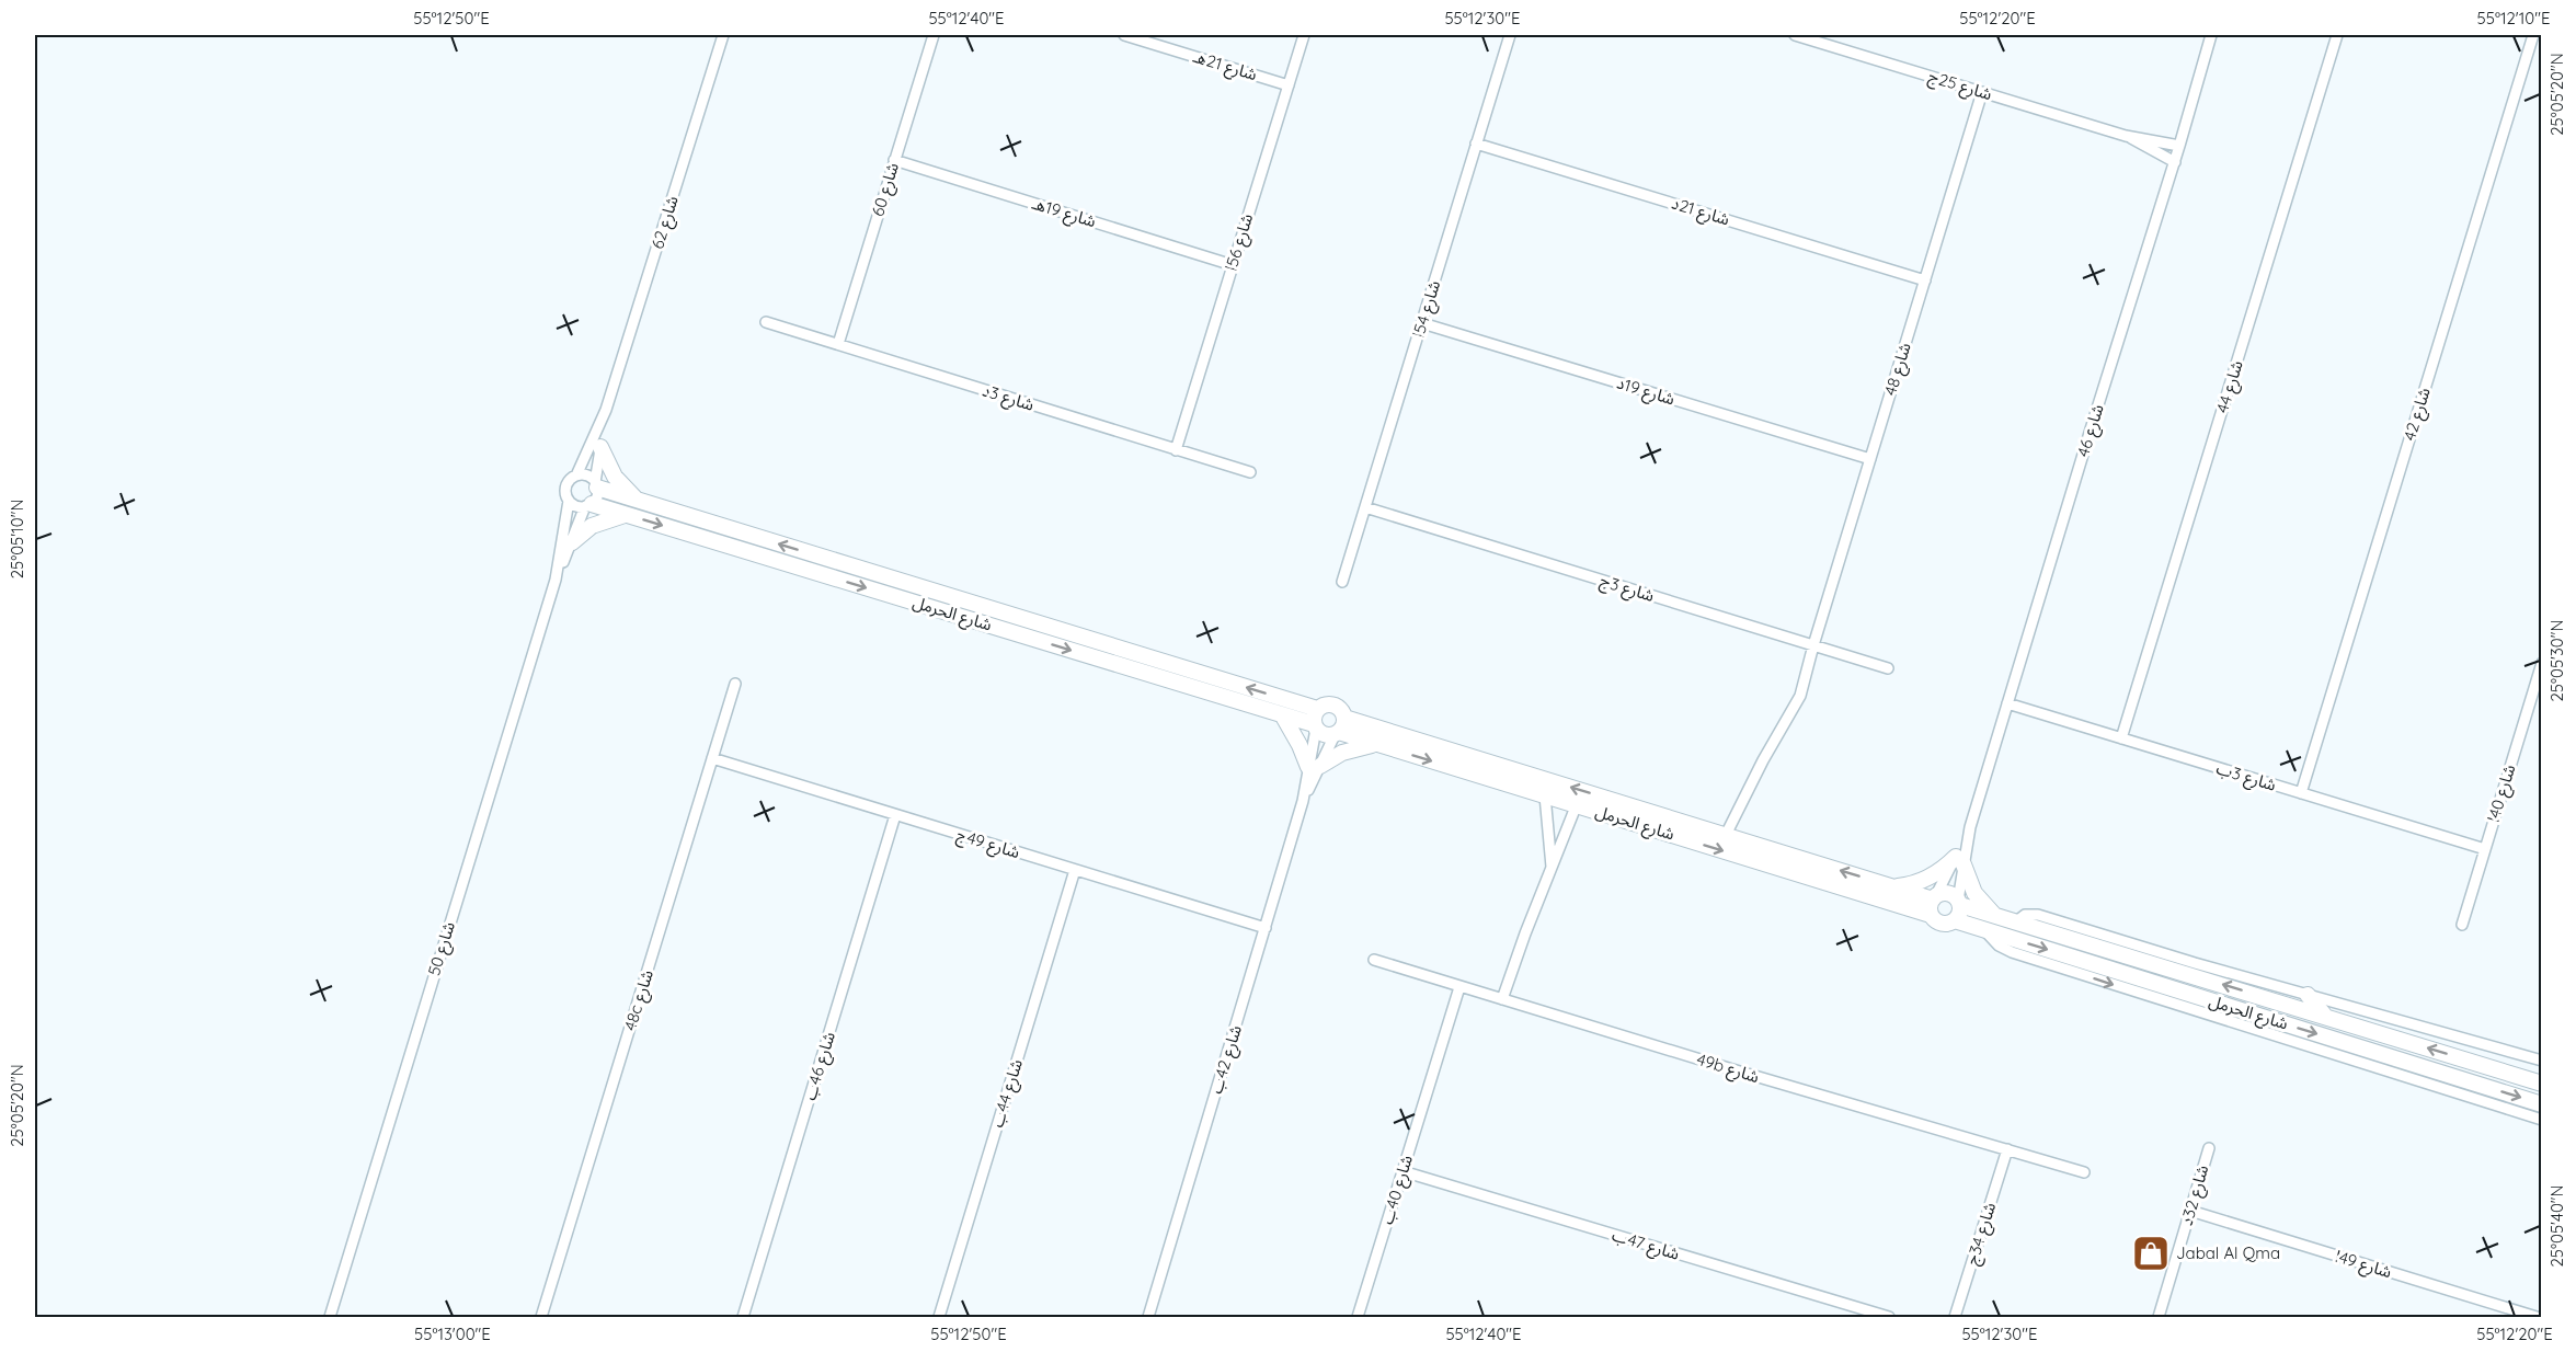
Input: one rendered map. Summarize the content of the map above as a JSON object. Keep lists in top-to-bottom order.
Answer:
{
  "streets": {
    "street": [
      "شارع 21هـ",
      "شارع 25ج",
      "شارع 60",
      "شارع 21د",
      "شارع 19هـ",
      "شارع 62",
      "شارع 56ا",
      "شارع 54ا",
      "شارع 48",
      "شارع 44",
      "شارع 19د",
      "شارع 3د",
      "شارع 42",
      "شارع 46",
      "شارع 3ج",
      "شارع الحرمل",
      "شارع 3ب",
      "شارع 40ا",
      "شارع 49ج",
      "شارع 50",
      "48c شارع",
      "شارع 42ب",
      "شارع 46ب",
      "49b شارع",
      "شارع 44ب",
      "شارع 40ب",
      "شارع 32د",
      "شارع 34ج",
      "شارع 47ب",
      "شارع 49ا"
    ]
  },
  "crossings": [
    ["شارع 21هـ", "شارع 56ا"],
    ["شارع 25ج", "شارع 48"],
    ["شارع 25ج", "شارع 46"],
    ["شارع 60", "شارع 19هـ"],
    ["شارع 60", "شارع 3د"],
    ["شارع 21د", "شارع 54ا"],
    ["شارع 21د", "شارع 48"],
    ["شارع 19هـ", "شارع 56ا"],
    ["شارع 62", "شارع الحرمل"],
    ["شارع 62", "شارع 50"],
    ["شارع 56ا", "شارع 3د"],
    ["شارع 54ا", "شارع 19د"],
    ["شارع 54ا", "شارع 3ج"],
    ["شارع 48", "شارع 19د"],
    ["شارع 48", "شارع 3ج"],
    ["شارع 48", "شارع الحرمل"],
    ["شارع 44", "شارع 3ب"],
    ["شارع 42", "شارع 3ب"],
    ["شارع 46", "شارع الحرمل"],
    ["شارع 46", "شارع 3ب"],
    ["شارع الحرمل", "شارع 50"],
    ["شارع الحرمل", "شارع 42ب"],
    ["شارع 3ب", "شارع 40ا"],
    ["شارع 49ج", "48c شارع"],
    ["شارع 49ج", "شارع 42ب"],
    ["شارع 49ج", "شارع 46ب"],
    ["شارع 49ج", "شارع 44ب"],
    ["49b شارع", "شارع 40ب"],
    ["49b شارع", "شارع 34ج"],
    ["شارع 40ب", "شارع 47ب"],
    ["شارع 32د", "شارع 49ا"]
  ],
  "places": {
    "shop": ["Jabal Al Qma"]
  },
  "coordinates": [
    "55°12'50\"E",
    "55°12'40\"E",
    "55°12'30\"E",
    "55°12'20\"E",
    "55°12'10\"E",
    "25°05'20\"N",
    "25°05'10\"N",
    "25°05'30\"N",
    "25°05'40\"N",
    "55°13'00\"E"
  ]
}
